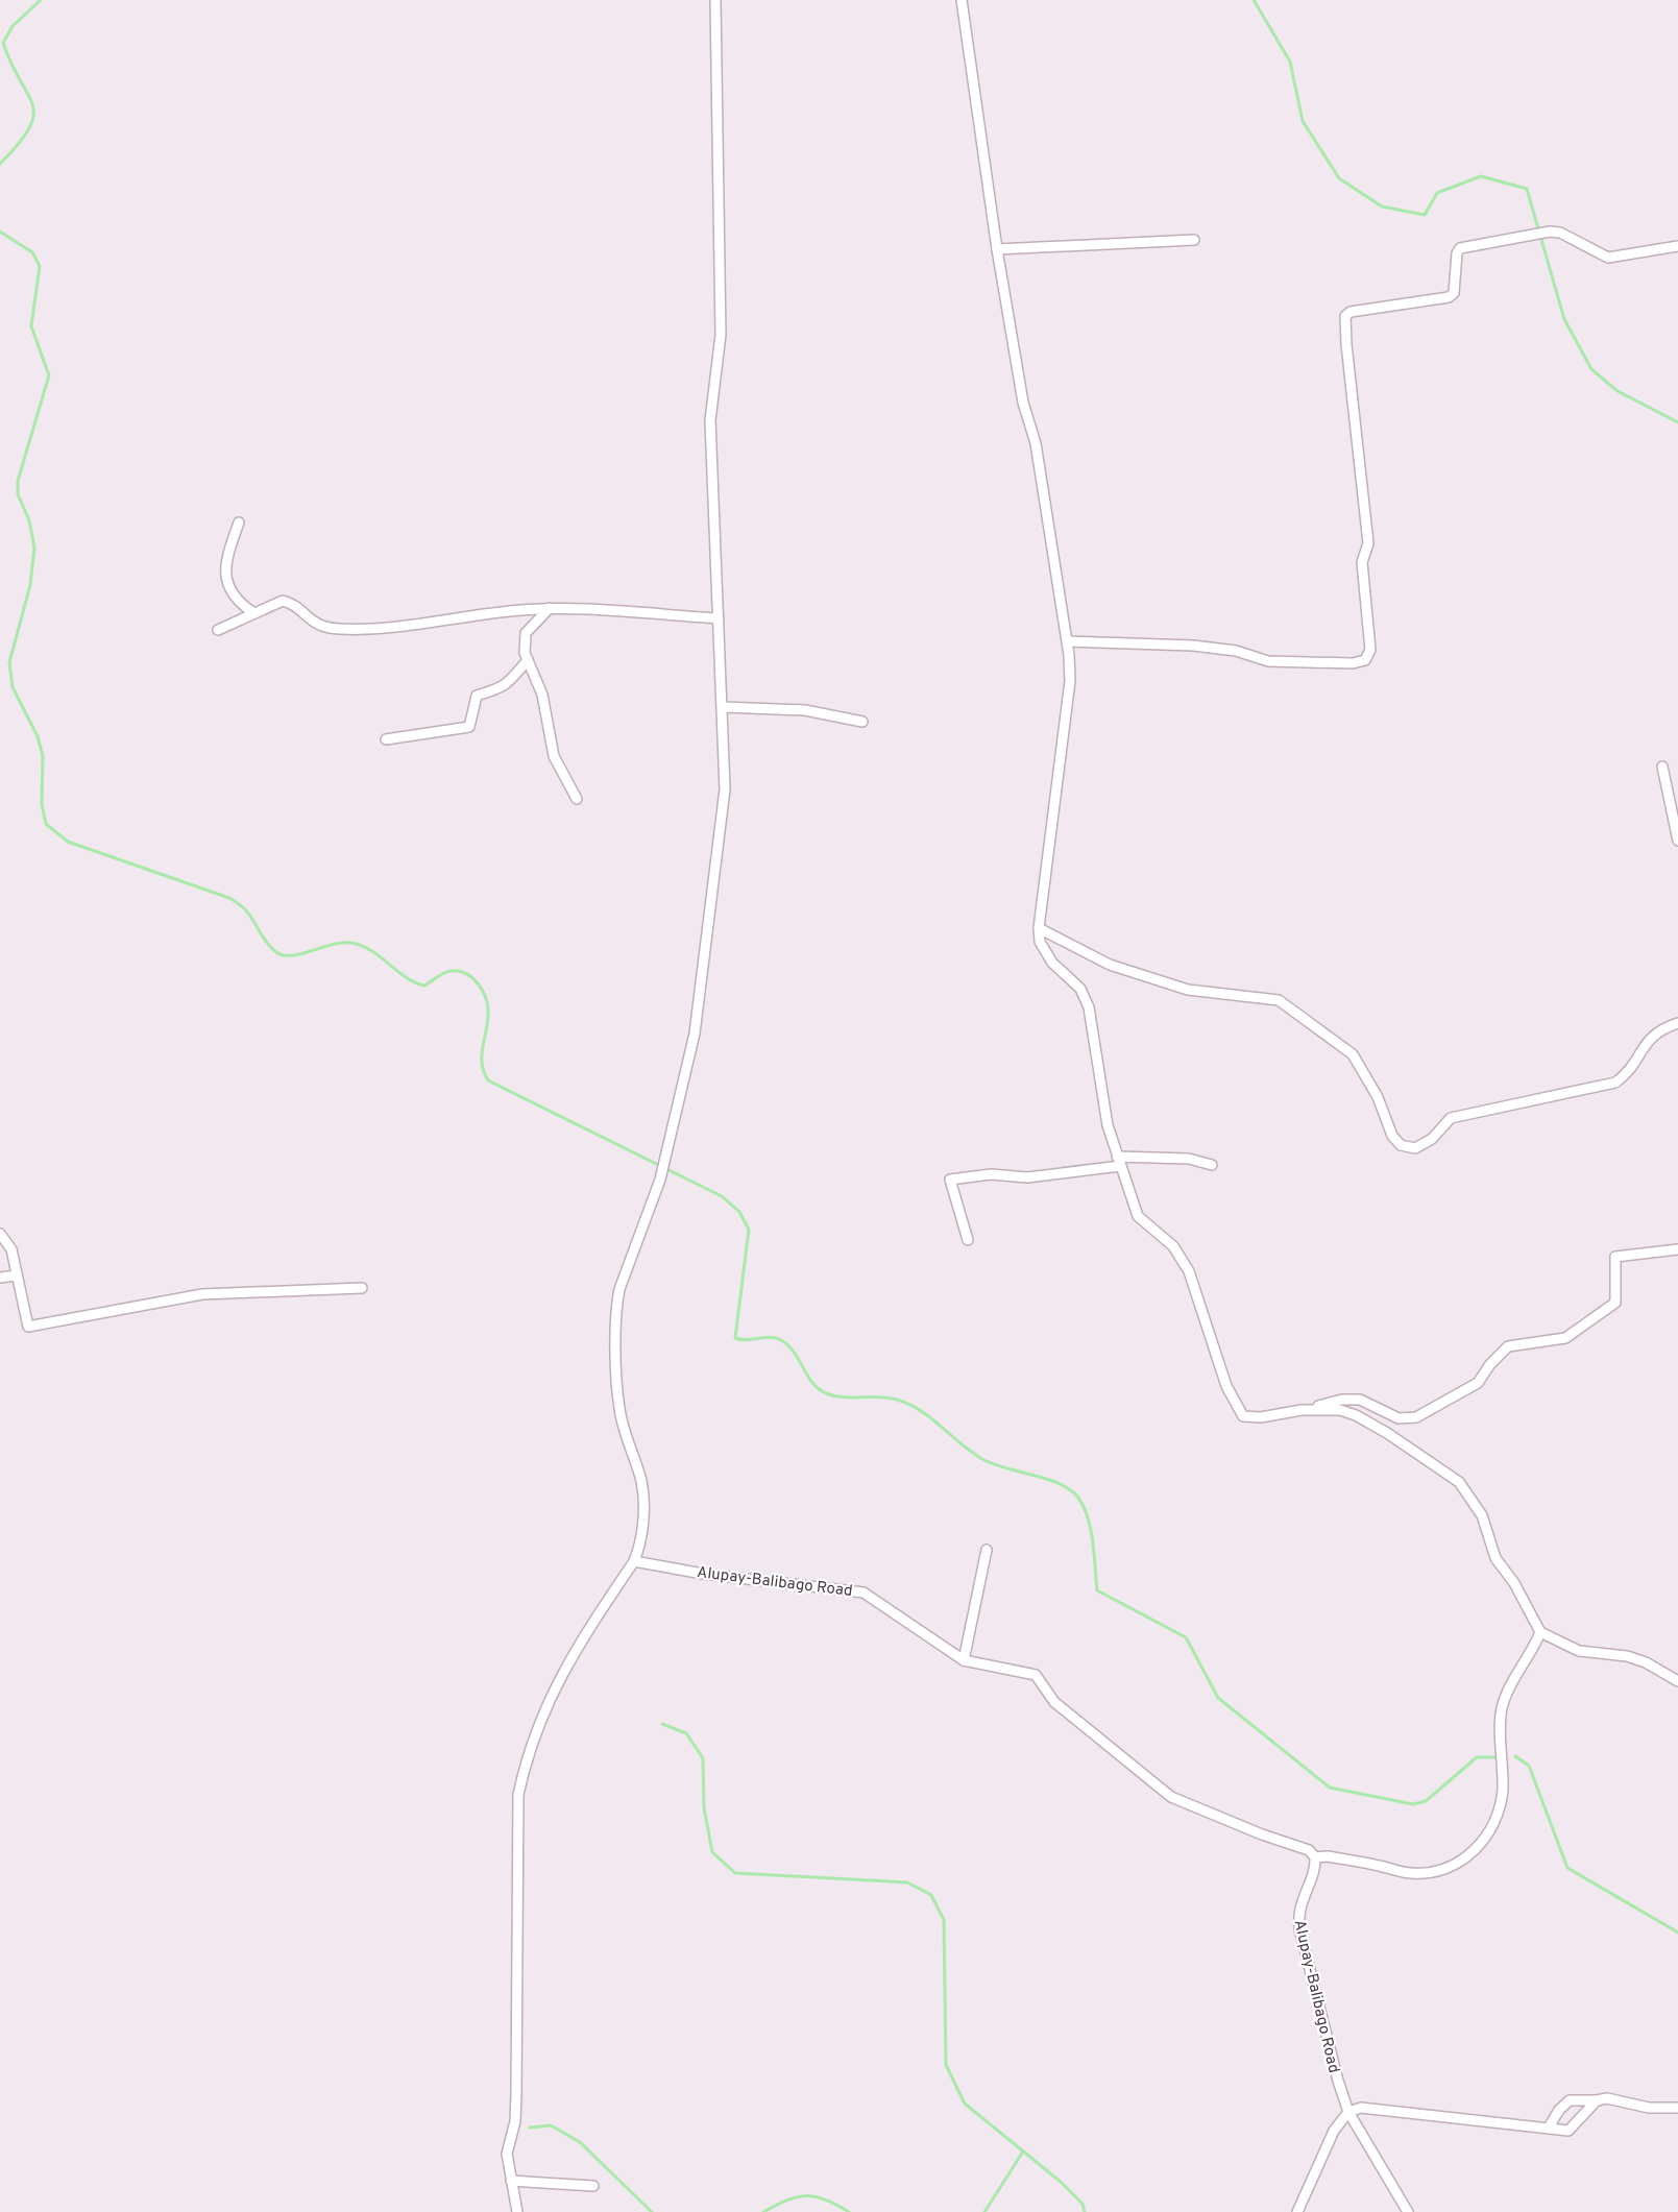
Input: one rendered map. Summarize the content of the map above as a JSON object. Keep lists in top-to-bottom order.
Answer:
{
  "streets": {
    "street": ["Alupay-Balibago Road"]
  }
}
